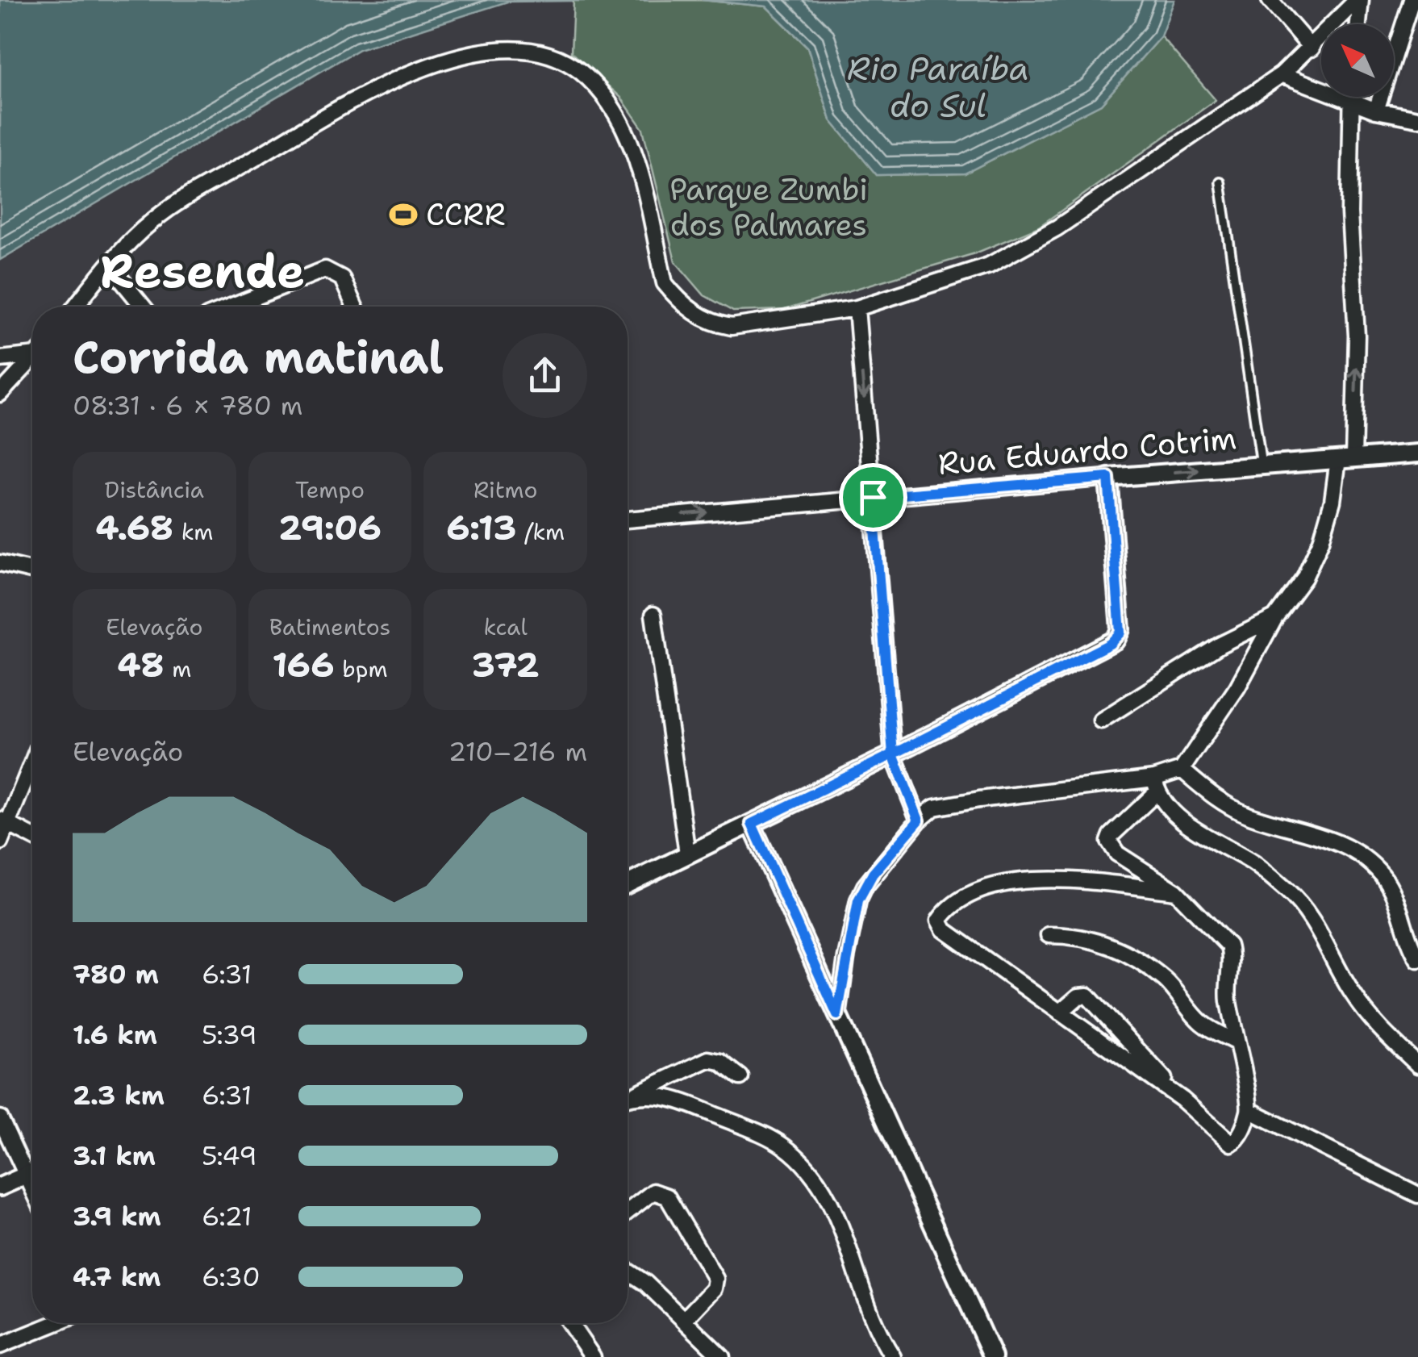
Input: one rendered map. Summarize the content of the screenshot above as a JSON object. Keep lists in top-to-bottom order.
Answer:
{
  "streets": {
    "street": ["Rua Eduardo Cotrim"]
  },
  "one_way": ["Rua Eduardo Cotrim"],
  "districts": ["Resende"],
  "water": ["Rio Paraíba do Sul"],
  "parks": ["Parque Zumbi dos Palmares"],
  "places": {
    "sports": ["CCRR"]
  },
  "north": "top left",
  "page": {
    "heading": ["Corrida matinal", "08:31 · 6 × 780 m"],
    "stats": [
      ["Distância", "4.68 km"],
      ["Tempo", "29:06"],
      ["Ritmo", "6:13 /km"],
      ["Elevação", "48 m"],
      ["Batimentos", "166 bpm"],
      ["kcal", "372"]
    ],
    "chart": ["Elevação", "210–216 m"],
    "list": [
      {
        "name": "780 m",
        "note": "6:31"
      },
      {
        "name": "1.6 km",
        "note": "5:39"
      },
      {
        "name": "2.3 km",
        "note": "6:31"
      },
      {
        "name": "3.1 km",
        "note": "5:49"
      },
      {
        "name": "3.9 km",
        "note": "6:21"
      },
      {
        "name": "4.7 km",
        "note": "6:30"
      }
    ]
  }
}
